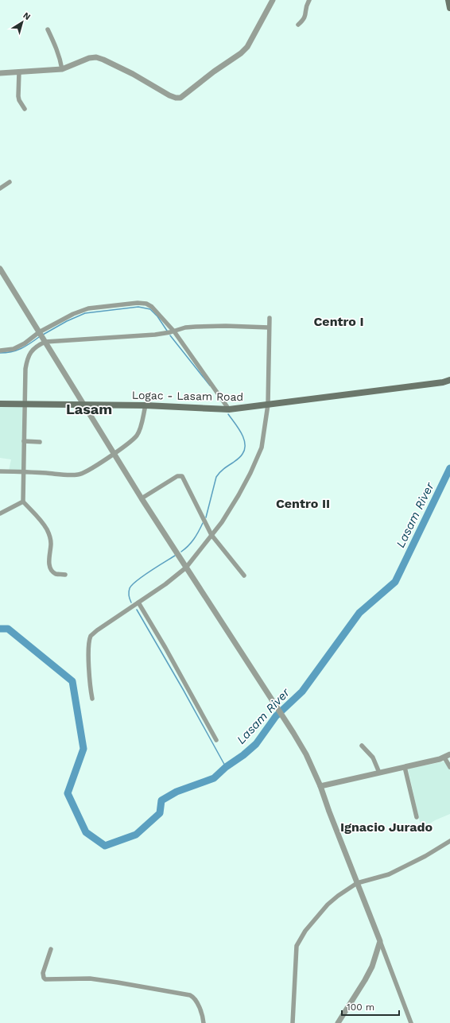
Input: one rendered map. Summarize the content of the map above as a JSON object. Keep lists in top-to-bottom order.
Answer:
{
  "streets": {
    "main road": ["Logac - Lasam Road"]
  },
  "districts": [
    "Centro I",
    "Lasam",
    "Centro II",
    "Ignacio Jurado"
  ],
  "water": ["Lasam River"],
  "scale_bar": "100 m",
  "north": "top right"
}
